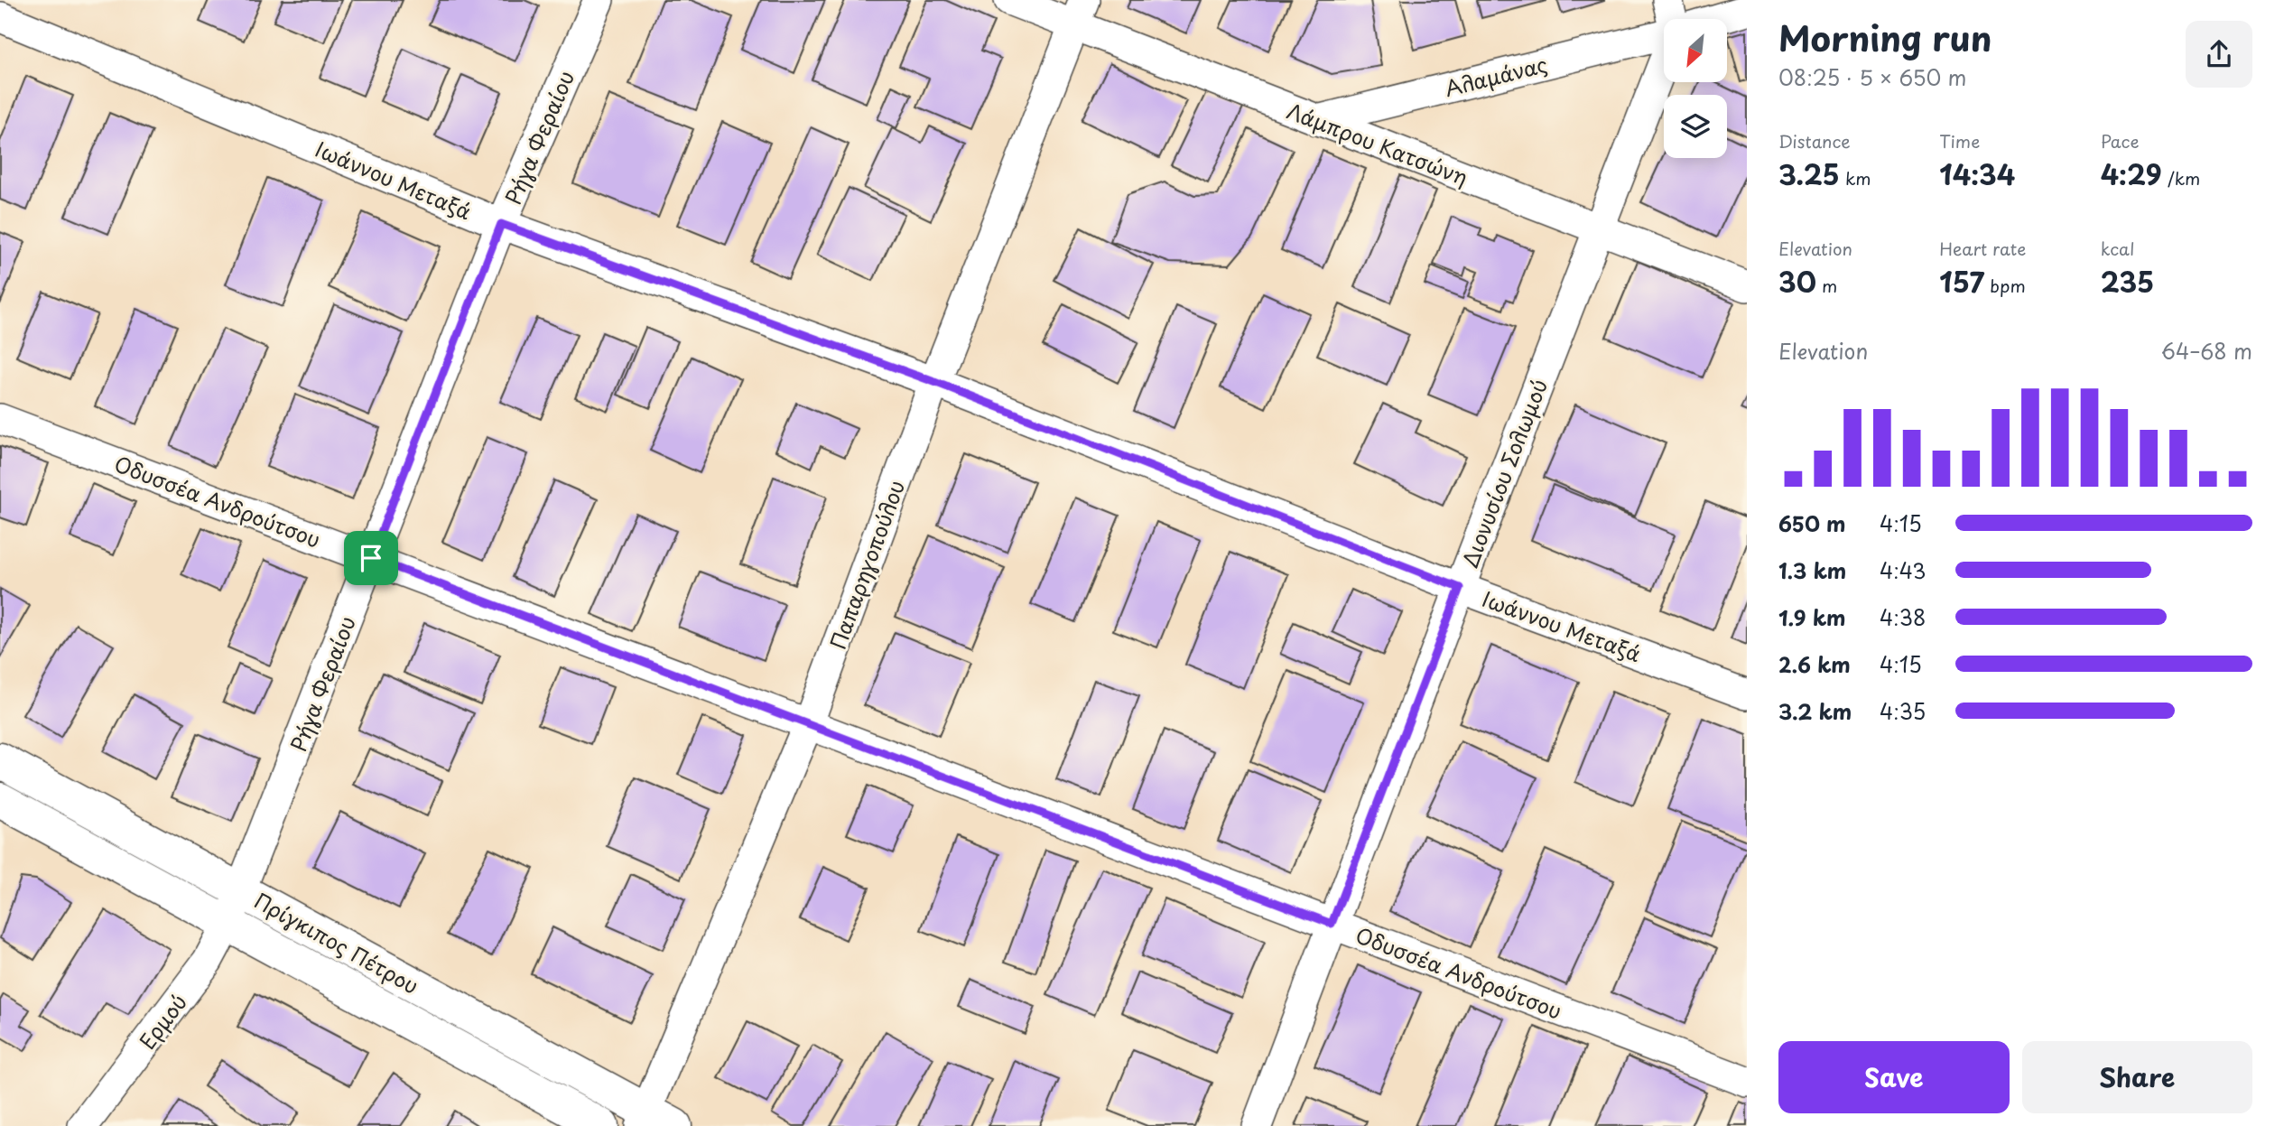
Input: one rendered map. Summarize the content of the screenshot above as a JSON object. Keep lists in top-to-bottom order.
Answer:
{
  "streets": {
    "main road": ["Πρίγκιπος Πέτρου"],
    "street": [
      "Αλαμάνας",
      "Ρήγα Φεραίου",
      "Λάμπρου Κατσώνη",
      "Ιωάννου Μεταξά",
      "Διονυσίου Σολωμού",
      "Οδυσσέα Ανδρούτσου",
      "Παπαρηγοπούλου",
      "Ερμού"
    ]
  },
  "crossings": [
    ["Αλαμάνας", "Λάμπρου Κατσώνη"],
    ["Ρήγα Φεραίου", "Ιωάννου Μεταξά"],
    ["Ρήγα Φεραίου", "Οδυσσέα Ανδρούτσου"],
    ["Ρήγα Φεραίου", "Πρίγκιπος Πέτρου"],
    ["Ρήγα Φεραίου", "Ερμού"],
    ["Λάμπρου Κατσώνη", "Διονυσίου Σολωμού"],
    ["Λάμπρου Κατσώνη", "Παπαρηγοπούλου"],
    ["Ιωάννου Μεταξά", "Διονυσίου Σολωμού"],
    ["Ιωάννου Μεταξά", "Παπαρηγοπούλου"],
    ["Διονυσίου Σολωμού", "Οδυσσέα Ανδρούτσου"],
    ["Οδυσσέα Ανδρούτσου", "Παπαρηγοπούλου"],
    ["Παπαρηγοπούλου", "Πρίγκιπος Πέτρου"],
    ["Πρίγκιπος Πέτρου", "Ερμού"]
  ],
  "north": "bottom left",
  "page": {
    "heading": ["Morning run", "08:25 · 5 × 650 m"],
    "stats": [
      ["Distance", "3.25 km"],
      ["Time", "14:34"],
      ["Pace", "4:29 /km"],
      ["Elevation", "30 m"],
      ["Heart rate", "157 bpm"],
      ["kcal", "235"]
    ],
    "chart": ["Elevation", "64–68 m"],
    "list": [
      {
        "name": "650 m",
        "note": "4:15"
      },
      {
        "name": "1.3 km",
        "note": "4:43"
      },
      {
        "name": "1.9 km",
        "note": "4:38"
      },
      {
        "name": "2.6 km",
        "note": "4:15"
      },
      {
        "name": "3.2 km",
        "note": "4:35"
      }
    ],
    "buttons": ["Save", "Share"]
  }
}
